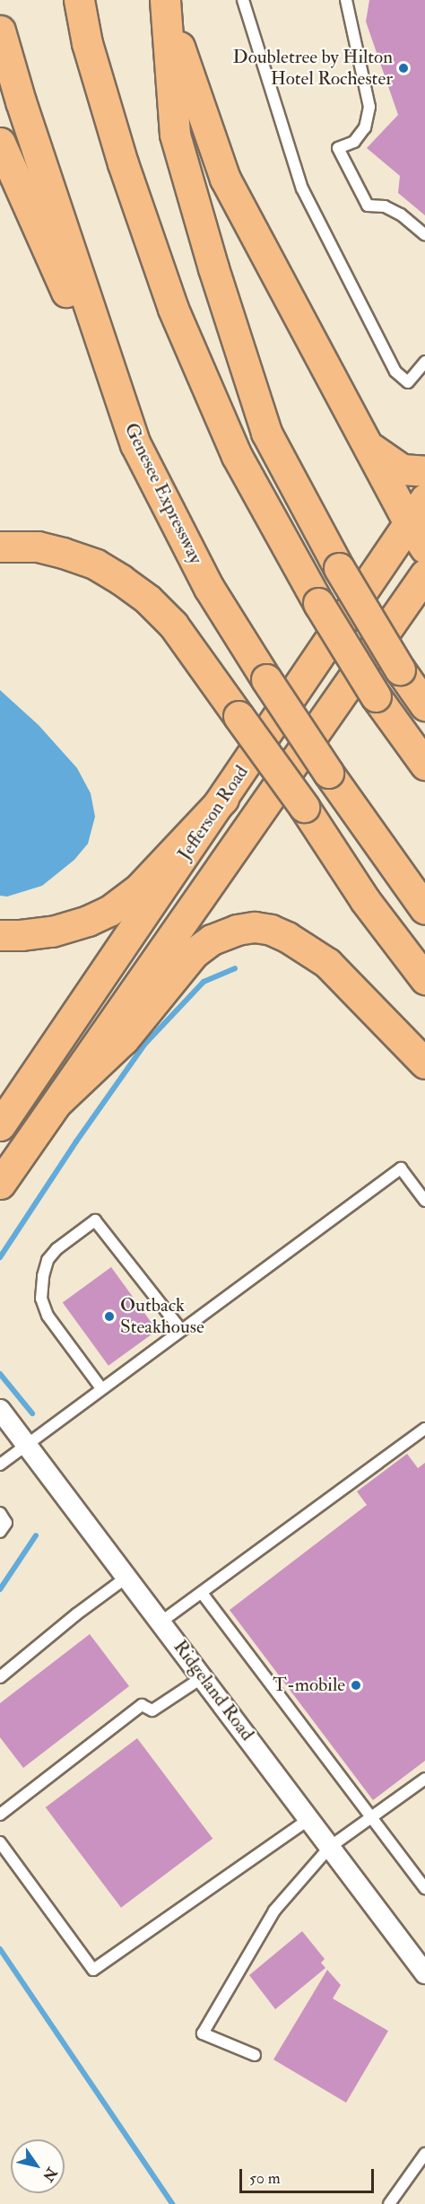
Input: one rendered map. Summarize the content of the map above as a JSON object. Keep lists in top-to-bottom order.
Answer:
{
  "streets": {
    "main road": ["Genesee Expressway", "Jefferson Road"],
    "street": ["Ridgeland Road"]
  },
  "places": ["Doubletree by Hilton Hotel Rochester", "Outback Steakhouse", "T-mobile"],
  "scale_bar": "50 m",
  "north": "bottom right"
}
